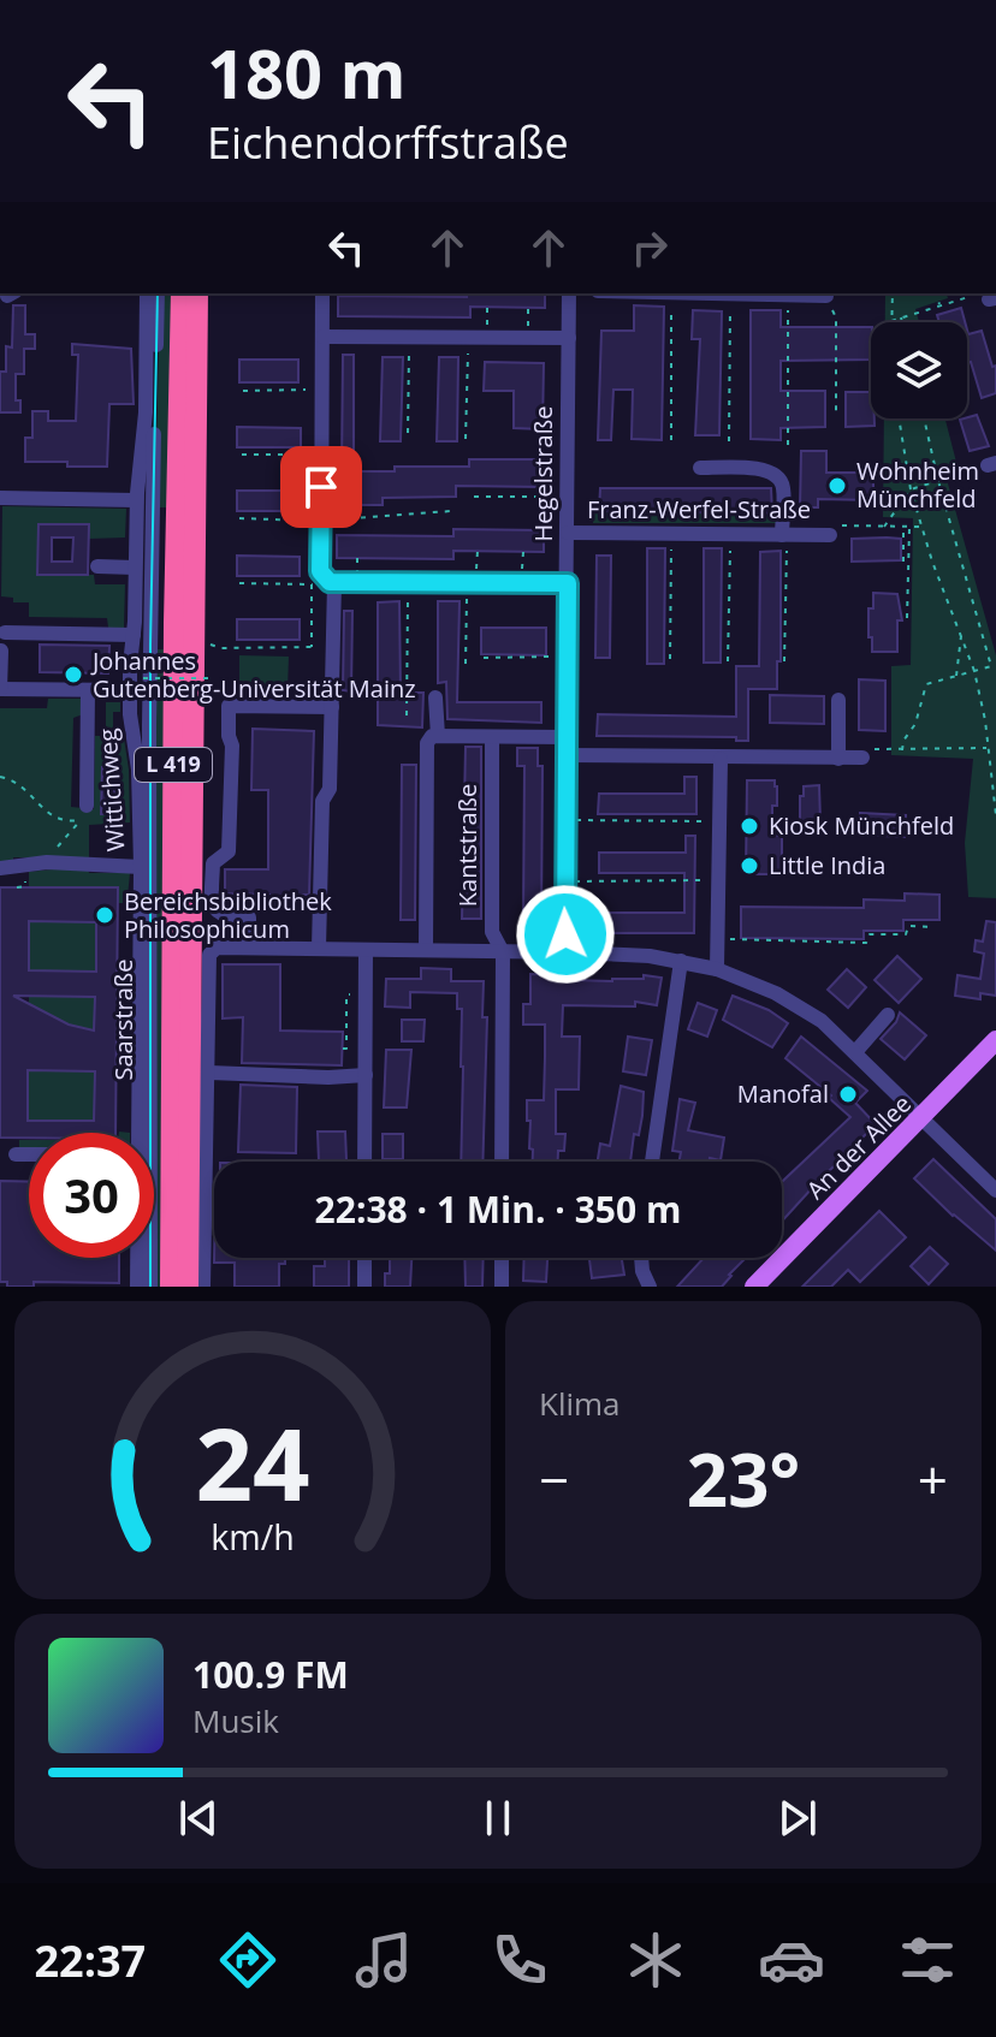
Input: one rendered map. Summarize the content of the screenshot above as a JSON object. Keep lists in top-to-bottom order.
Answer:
{
  "streets": {
    "highway": ["L 419", "Saarstraße"],
    "main road": ["An der Allee"],
    "street": [
      "Hegelstraße",
      "Franz-Werfel-Straße",
      "Wittichweg",
      "Kantstraße"
    ]
  },
  "crossings": [
    ["Hegelstraße", "Franz-Werfel-Straße"]
  ],
  "places": [
    "Wohnheim Münchfeld",
    "Johannes Gutenberg-Universität Mainz",
    "Kiosk Münchfeld",
    "Little India",
    "Bereichsbibliothek Philosophicum",
    "Manofal"
  ],
  "page": {
    "turn": ["180 m", "Eichendorffstraße"],
    "limit": "30",
    "trip": "22:38 · 1 Min. · 350 m",
    "tile": "Klima",
    "heat": ["−", "23°", "+"],
    "song": ["100.9 FM", "Musik"],
    "tabs": "22:37",
    "gauge": ["24", "km/h"]
  }
}
